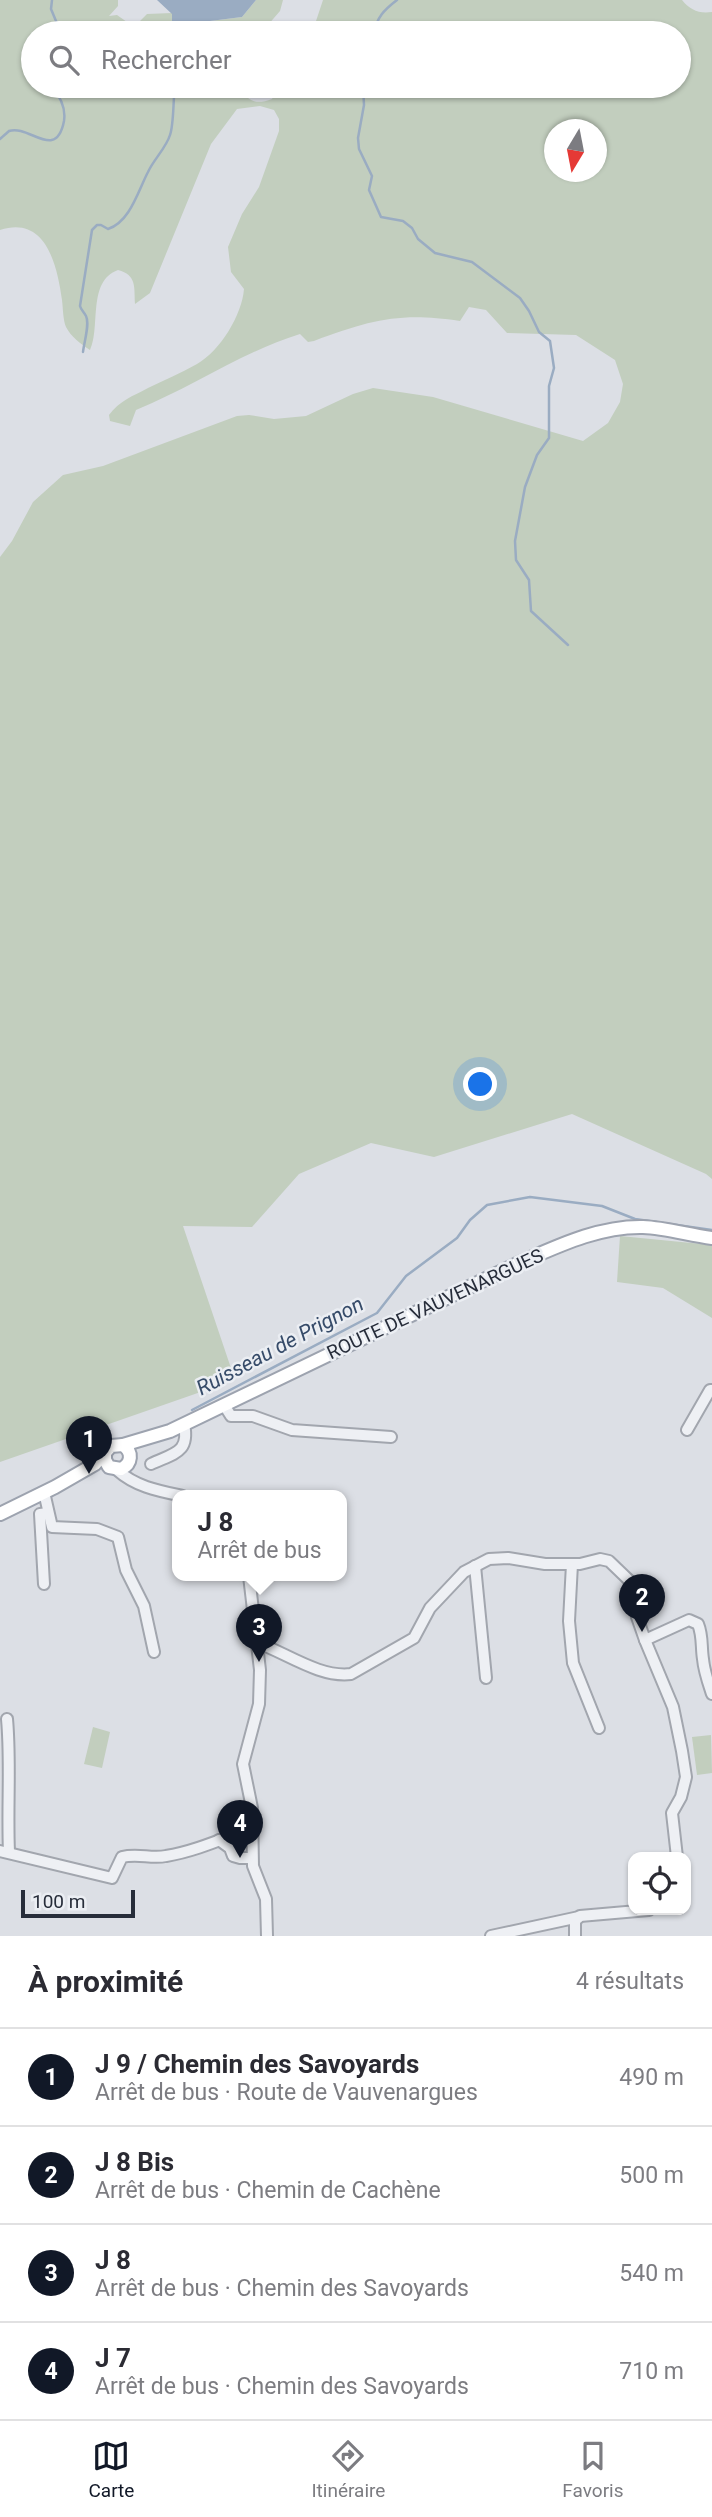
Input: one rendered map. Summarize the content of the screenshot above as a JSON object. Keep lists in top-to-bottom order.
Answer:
{
  "streets": {
    "main road": ["ROUTE DE VAUVENARGUES"]
  },
  "water": ["Ruisseau de Prignon"],
  "scale_bar": "100 m",
  "north": "bottom",
  "page": {
    "search": "Rechercher",
    "pins": [
      "1",
      "2",
      "3",
      "4"
    ],
    "popup": ["J 8", "Arrêt de bus"],
    "scale": "100 m",
    "heading": ["À proximité", "4 résultats"],
    "list": [
      {
        "mark": "1",
        "name": "J 9 / Chemin des Savoyards",
        "note": "Arrêt de bus · Route de Vauvenargues",
        "value": "490 m"
      },
      {
        "mark": "2",
        "name": "J 8 Bis",
        "note": "Arrêt de bus · Chemin de Cachène",
        "value": "500 m"
      },
      {
        "mark": "3",
        "name": "J 8",
        "note": "Arrêt de bus · Chemin des Savoyards",
        "value": "540 m"
      },
      {
        "mark": "4",
        "name": "J 7",
        "note": "Arrêt de bus · Chemin des Savoyards",
        "value": "710 m"
      }
    ],
    "nav": ["Carte", "Itinéraire", "Favoris"]
  }
}
